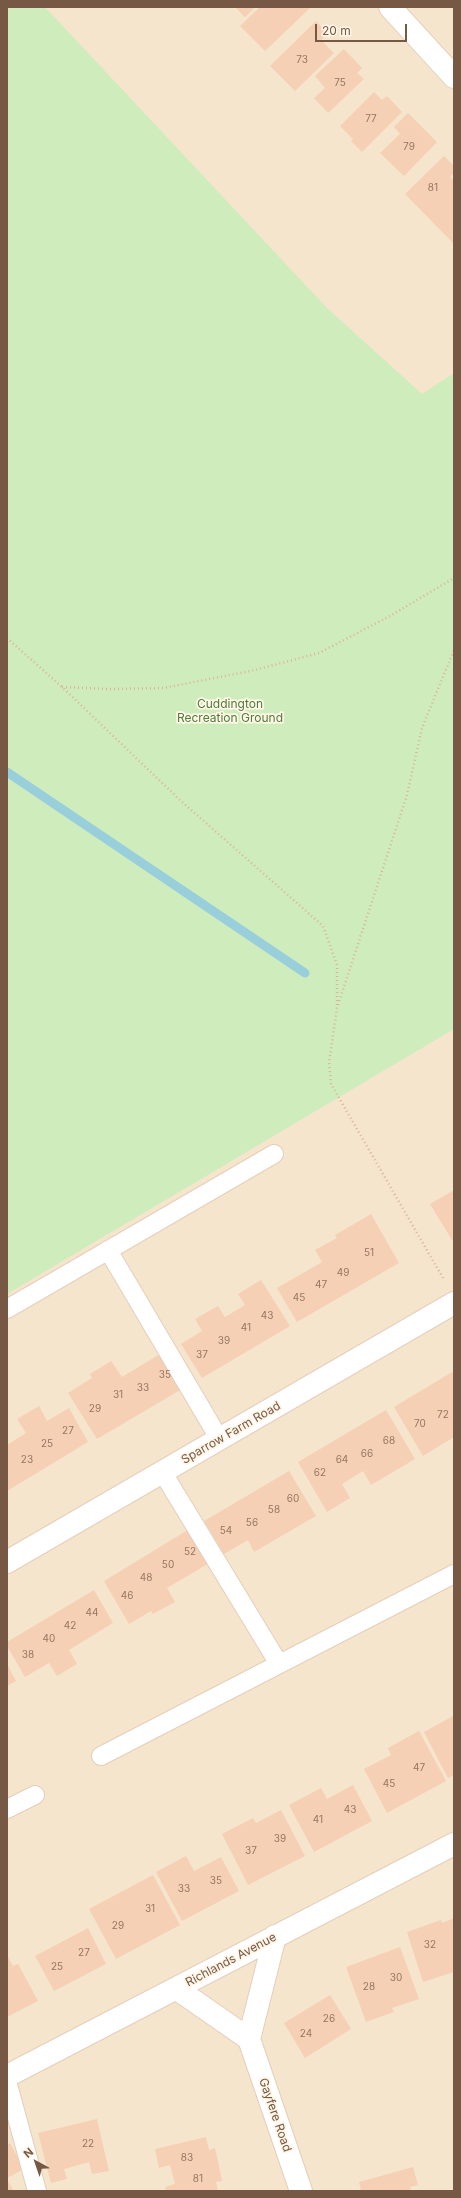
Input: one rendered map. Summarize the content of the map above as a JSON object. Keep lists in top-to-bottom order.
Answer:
{
  "streets": {
    "street": ["Sparrow Farm Road", "Richlands Avenue", "Gayfere Road"]
  },
  "parks": ["Cuddington Recreation Ground"],
  "house_numbers": [
    "73",
    "75",
    "77",
    "79",
    "81",
    "51",
    "49",
    "47",
    "45",
    "43",
    "41",
    "39",
    "37",
    "35",
    "33",
    "31",
    "29",
    "72",
    "70",
    "27",
    "68",
    "25",
    "66",
    "23",
    "64",
    "62",
    "60",
    "58",
    "56",
    "54",
    "52",
    "50",
    "48",
    "46",
    "44",
    "42",
    "40",
    "38",
    "47",
    "45",
    "43",
    "41",
    "39",
    "37",
    "35",
    "33",
    "31",
    "29",
    "32",
    "27",
    "25",
    "30",
    "28",
    "26",
    "24",
    "22",
    "83",
    "81"
  ],
  "scale_bar": "20 m",
  "north": "top left"
}
